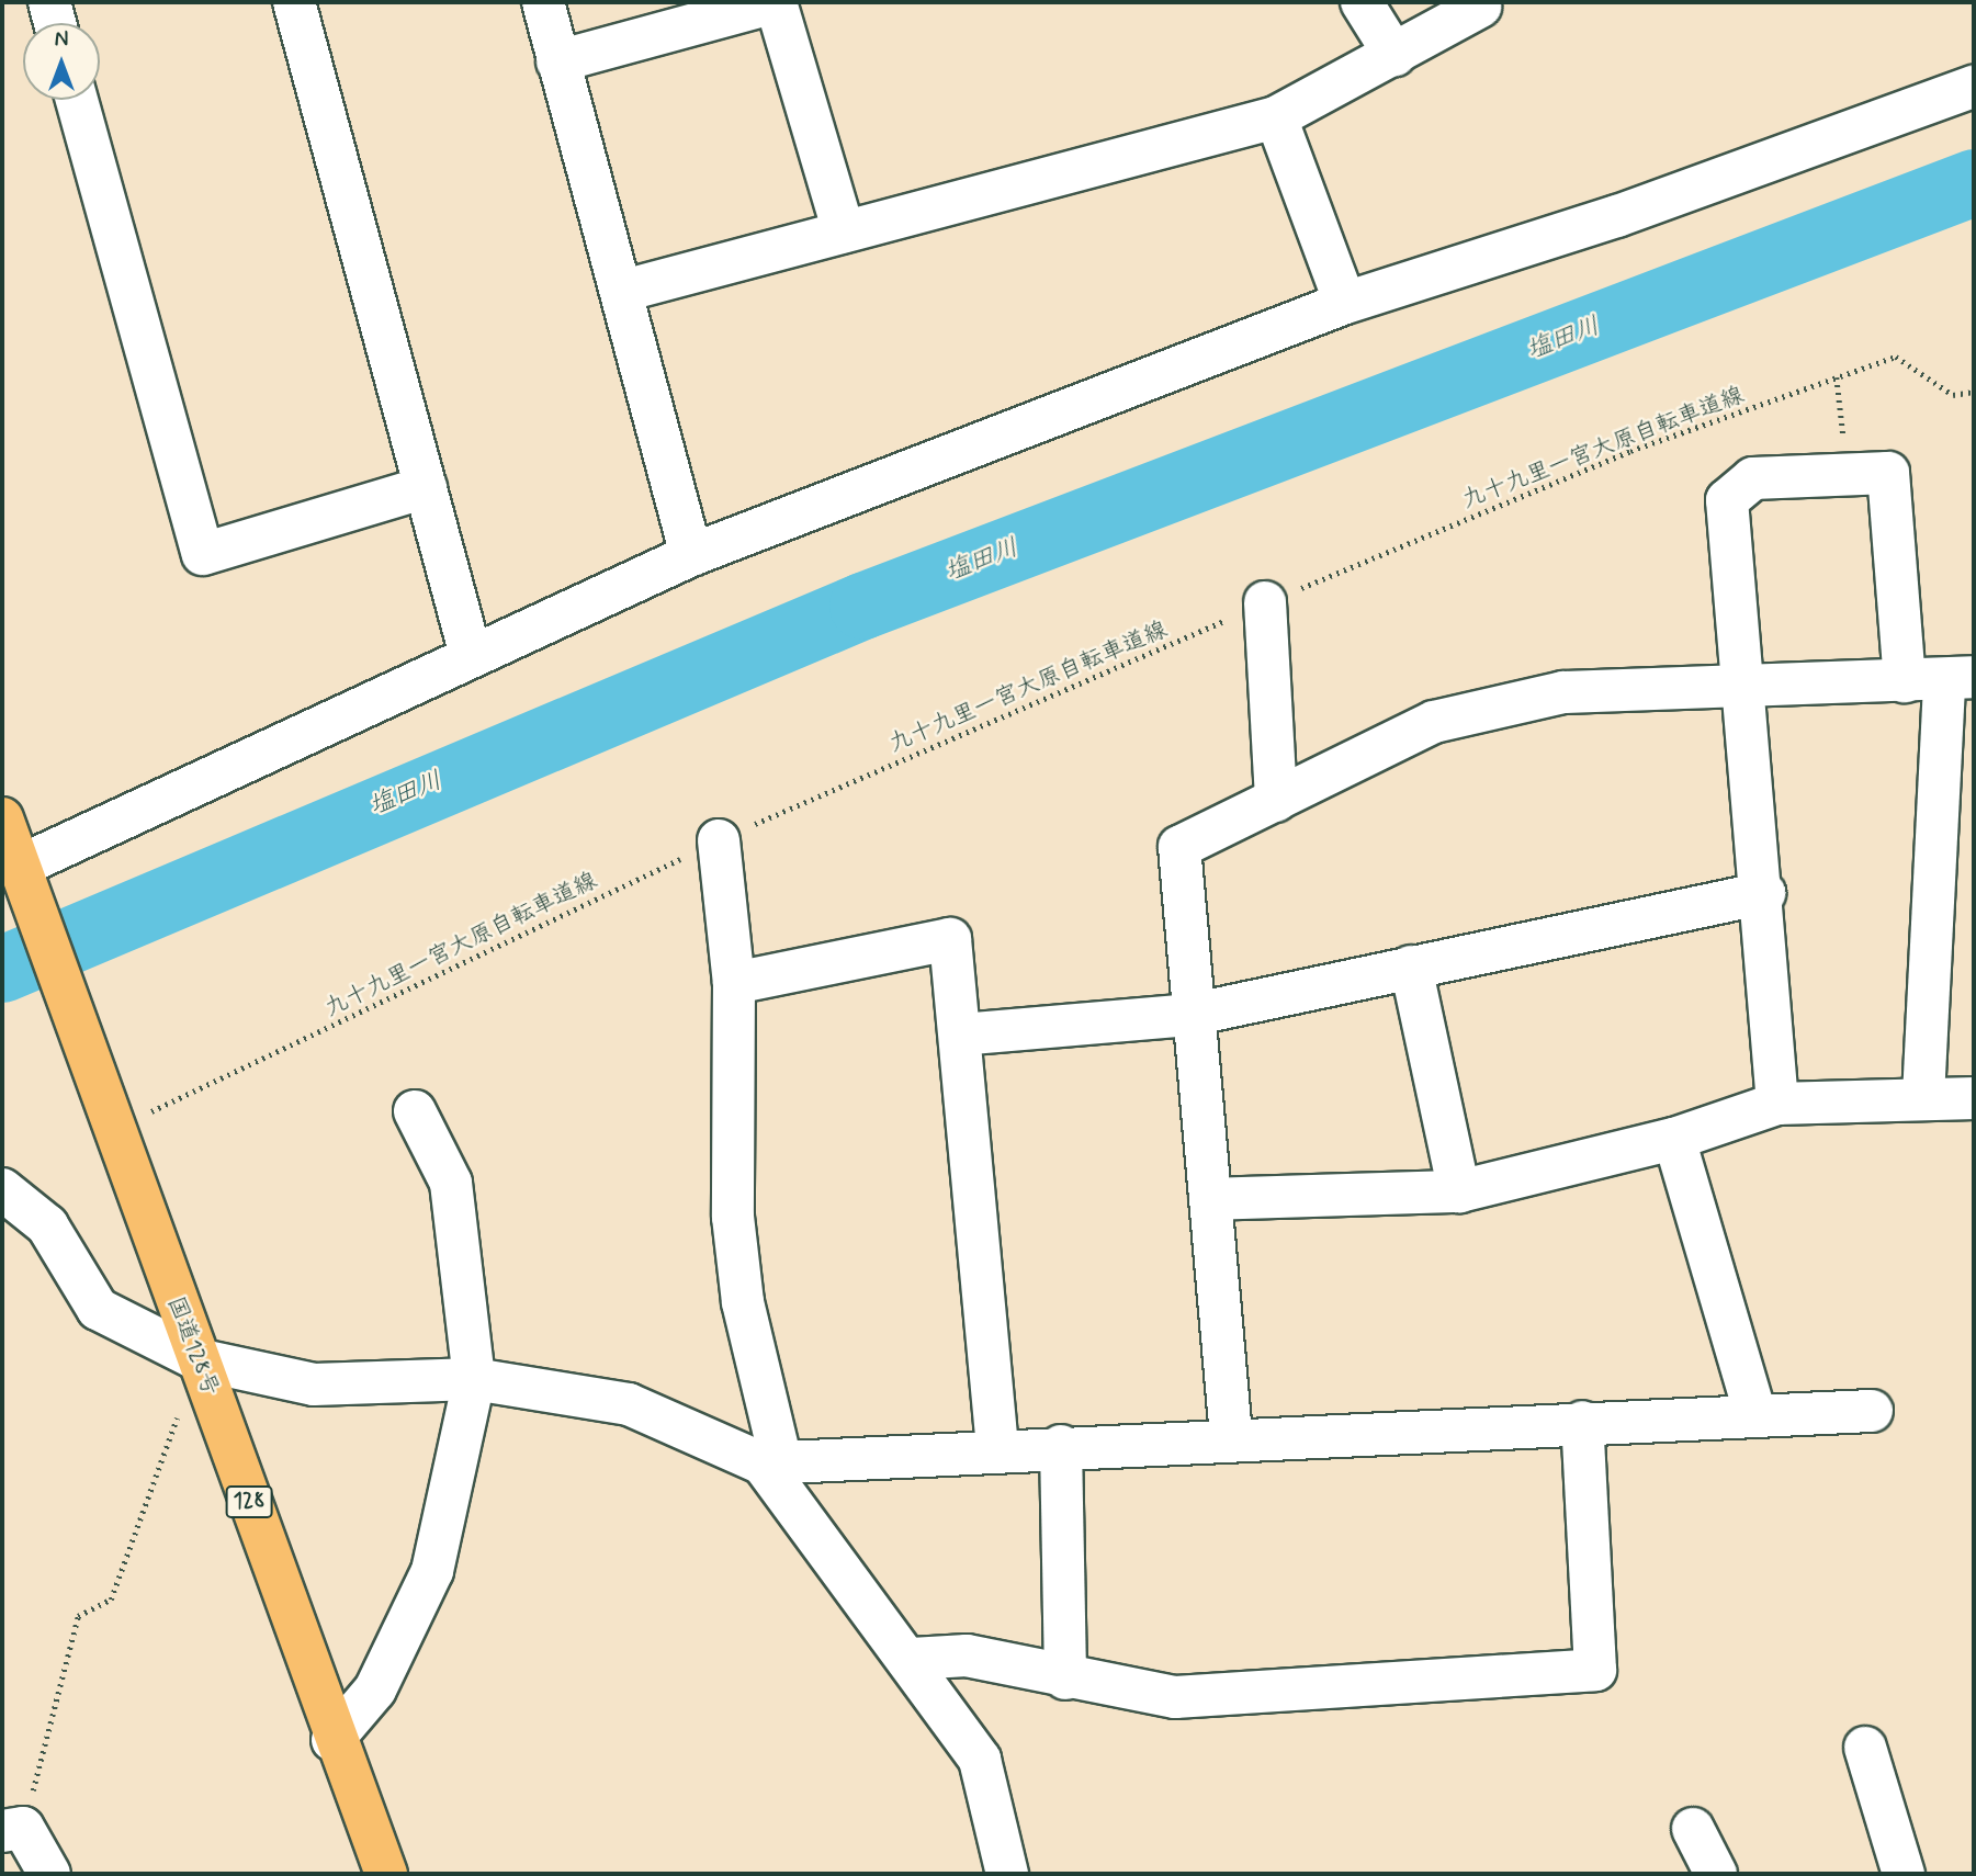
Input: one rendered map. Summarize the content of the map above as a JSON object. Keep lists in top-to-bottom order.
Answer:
{
  "streets": {
    "highway": ["国道128号", "128"],
    "path": ["九十九里一宮大原自転車道線"]
  },
  "crossings": [
    ["九十九里一宮大原自転車道線", "国道128号"]
  ],
  "water": ["塩田川"],
  "north": "top"
}
